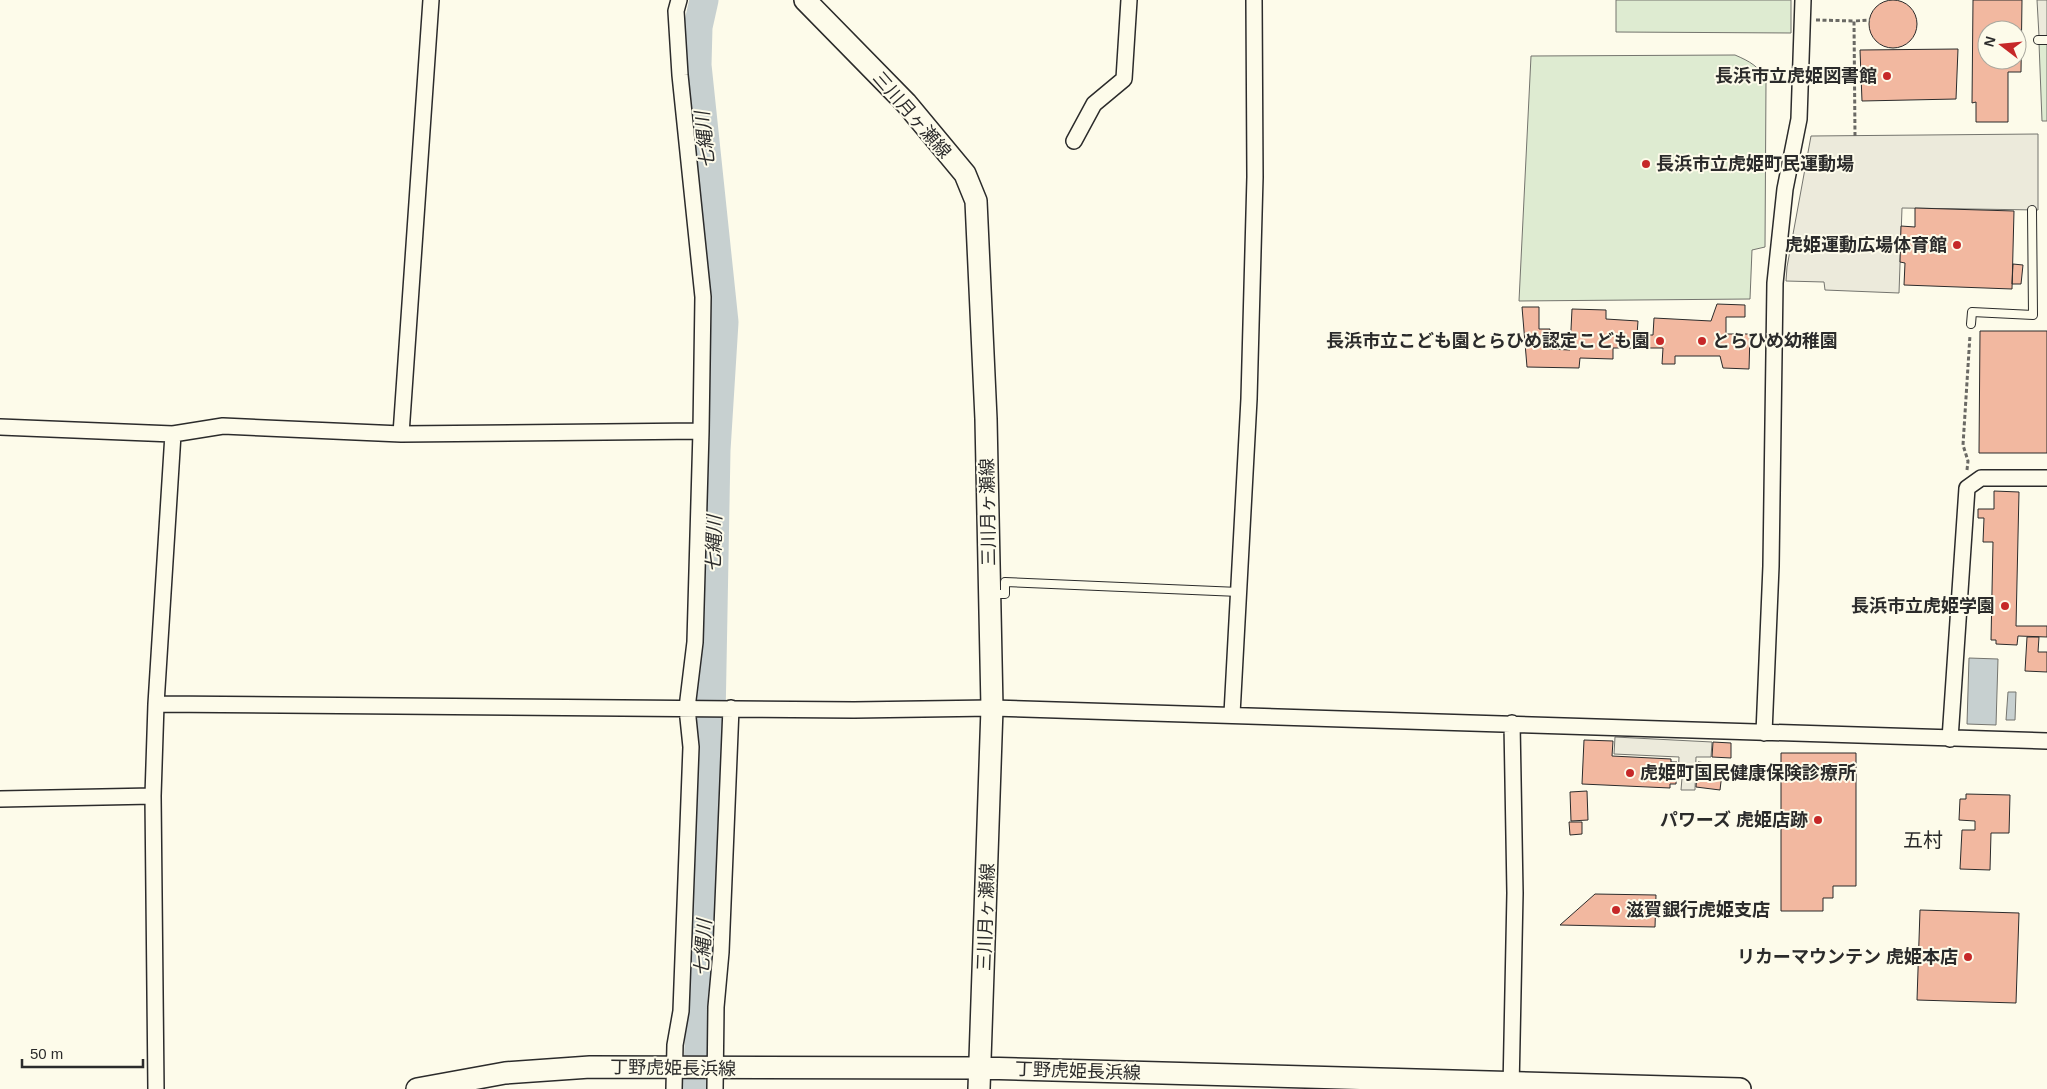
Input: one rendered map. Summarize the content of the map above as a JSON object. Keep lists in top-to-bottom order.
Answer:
{
  "streets": {
    "main road": ["三川月ヶ瀬線", "丁野虎姫長浜線"]
  },
  "crossings": [
    ["三川月ヶ瀬線", "丁野虎姫長浜線"]
  ],
  "districts": ["五村"],
  "water": ["七縄川"],
  "places": [
    "長浜市立虎姫図書館",
    "長浜市立虎姫町民運動場",
    "虎姫運動広場体育館",
    "長浜市立こども園とらひめ認定こども園",
    "とらひめ幼稚園",
    "長浜市立虎姫学園",
    "虎姫町国民健康保険診療所",
    "パワーズ 虎姫店跡",
    "滋賀銀行虎姫支店",
    "リカーマウンテン 虎姫本店"
  ],
  "scale_bar": "50 m",
  "north": "left"
}
